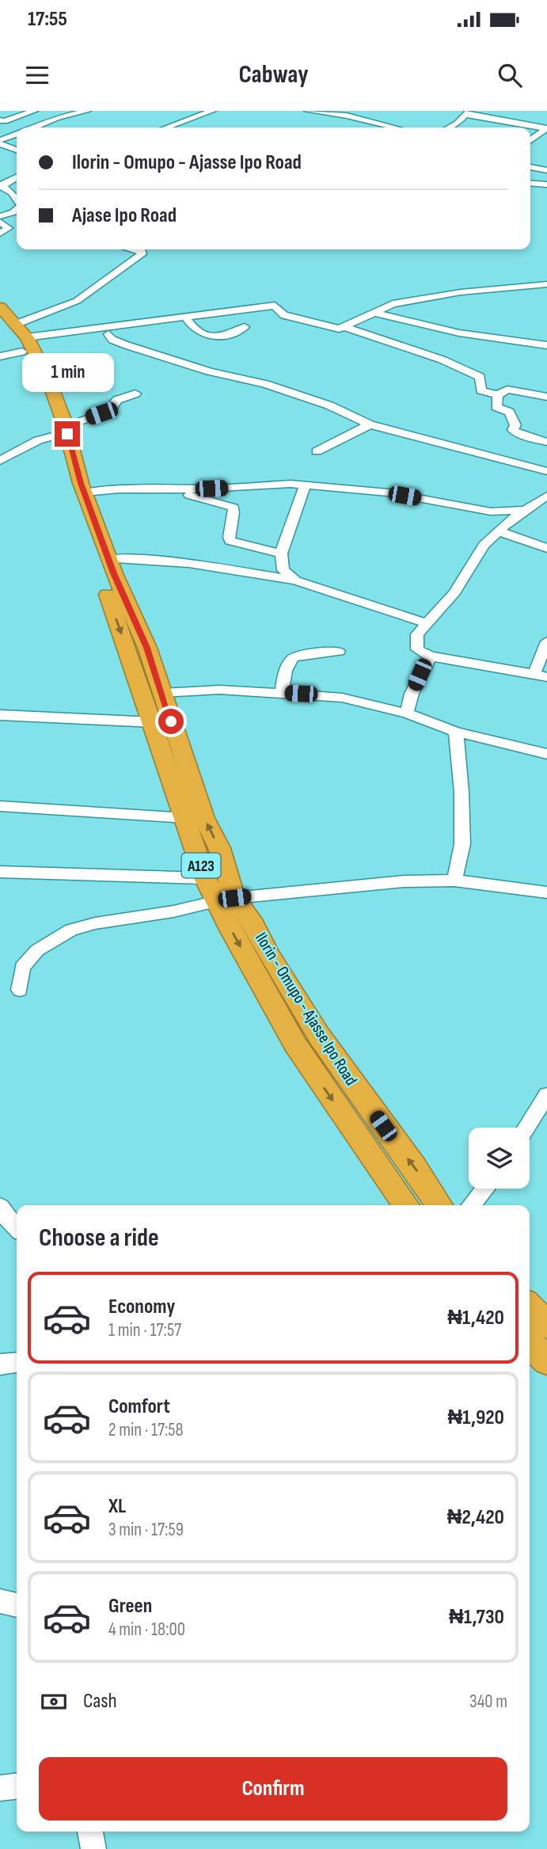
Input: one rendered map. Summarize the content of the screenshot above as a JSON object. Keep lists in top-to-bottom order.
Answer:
{
  "streets": {
    "highway": ["A123", "Ilorin - Omupo - Ajasse Ipo Road"]
  },
  "crossings": [
    ["A123", "Ilorin - Omupo - Ajasse Ipo Road"]
  ],
  "page": {
    "status": "17:55",
    "header": "Cabway",
    "banner": ["Ilorin - Omupo - Ajasse Ipo Road", "Ajase Ipo Road"],
    "bubble": "1 min",
    "heading": "Choose a ride",
    "list": [
      {
        "name": "Economy",
        "note": "1 min · 17:57",
        "value": "₦1,420"
      },
      {
        "name": "Comfort",
        "note": "2 min · 17:58",
        "value": "₦1,920"
      },
      {
        "name": "XL",
        "note": "3 min · 17:59",
        "value": "₦2,420"
      },
      {
        "name": "Green",
        "note": "4 min · 18:00",
        "value": "₦1,730"
      }
    ],
    "pay": ["Cash", "340 m"],
    "buttons": "Confirm"
  }
}
